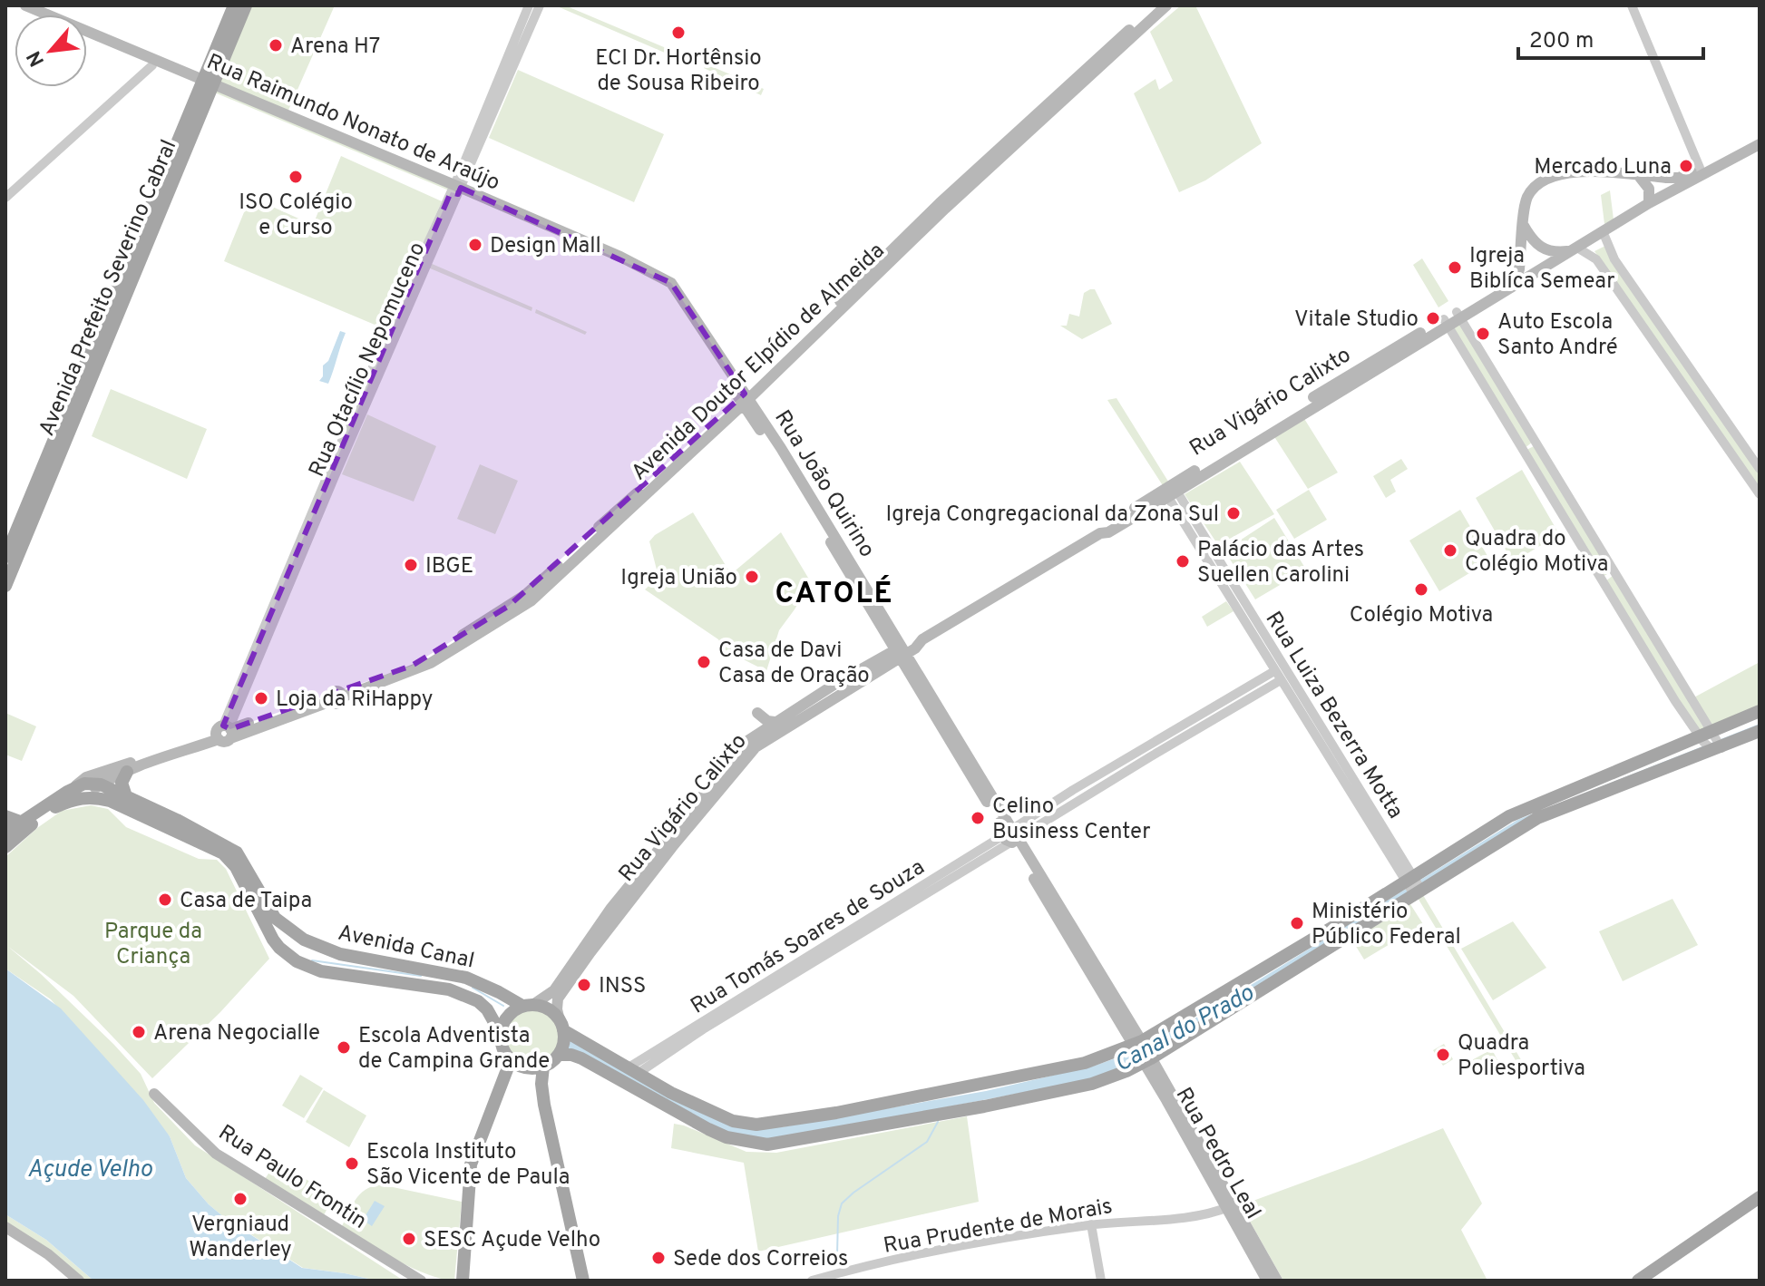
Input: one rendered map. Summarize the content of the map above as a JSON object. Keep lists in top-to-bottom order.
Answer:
{
  "streets": {
    "main road": [
      "Rua Raimundo Nonato de Araújo",
      "Avenida Prefeito Severino Cabral",
      "Avenida Doutor Elpídio de Almeida",
      "Rua Vigário Calixto",
      "Rua João Quirino",
      "Avenida Canal",
      "Rua Pedro Leal",
      "Rua Paulo Frontin"
    ],
    "street": [
      "Rua Otacílio Nepomuceno",
      "Rua Luiza Bezerra Motta",
      "Rua Tomás Soares de Souza",
      "Rua Prudente de Morais"
    ]
  },
  "crossings": [
    ["Rua Raimundo Nonato de Araújo", "Avenida Prefeito Severino Cabral"],
    ["Rua Raimundo Nonato de Araújo", "Rua Otacílio Nepomuceno"],
    ["Rua Raimundo Nonato de Araújo", "Rua João Quirino"],
    ["Rua Otacílio Nepomuceno", "Avenida Doutor Elpídio de Almeida"],
    ["Avenida Doutor Elpídio de Almeida", "Rua João Quirino"],
    ["Rua Vigário Calixto", "Rua João Quirino"],
    ["Rua Vigário Calixto", "Rua Luiza Bezerra Motta"],
    ["Rua Vigário Calixto", "Avenida Canal"],
    ["Rua João Quirino", "Rua Tomás Soares de Souza"],
    ["Rua João Quirino", "Rua Pedro Leal"],
    ["Rua Luiza Bezerra Motta", "Rua Tomás Soares de Souza"],
    ["Rua Pedro Leal", "Rua Prudente de Morais"]
  ],
  "districts": ["CATOLÉ"],
  "water": ["Canal do Prado", "Açude Velho"],
  "parks": ["Parque da Criança"],
  "places": [
    "ECI Dr. Hortênsio de Sousa Ribeiro",
    "Arena H7",
    "Mercado Luna",
    "ISO Colégio e Curso",
    "Design Mall",
    "Igreja Biblíca Semear",
    "Vitale Studio",
    "Auto Escola Santo André",
    "Igreja Congregacional da Zona Sul",
    "Quadra do Colégio Motiva",
    "Palácio das Artes Suellen Carolini",
    "IBGE",
    "Igreja União",
    "Colégio Motiva",
    "Casa de Davi Casa de Oração",
    "Loja da RiHappy",
    "Celino Business Center",
    "Casa de Taipa",
    "Ministério Público Federal",
    "INSS",
    "Arena Negocialle",
    "Escola Adventista de Campina Grande",
    "Quadra Poliesportiva",
    "Escola Instituto São Vicente de Paula",
    "Vergniaud Wanderley",
    "SESC Açude Velho",
    "Sede dos Correios"
  ],
  "scale_bar": "200 m",
  "north": "bottom left"
}
